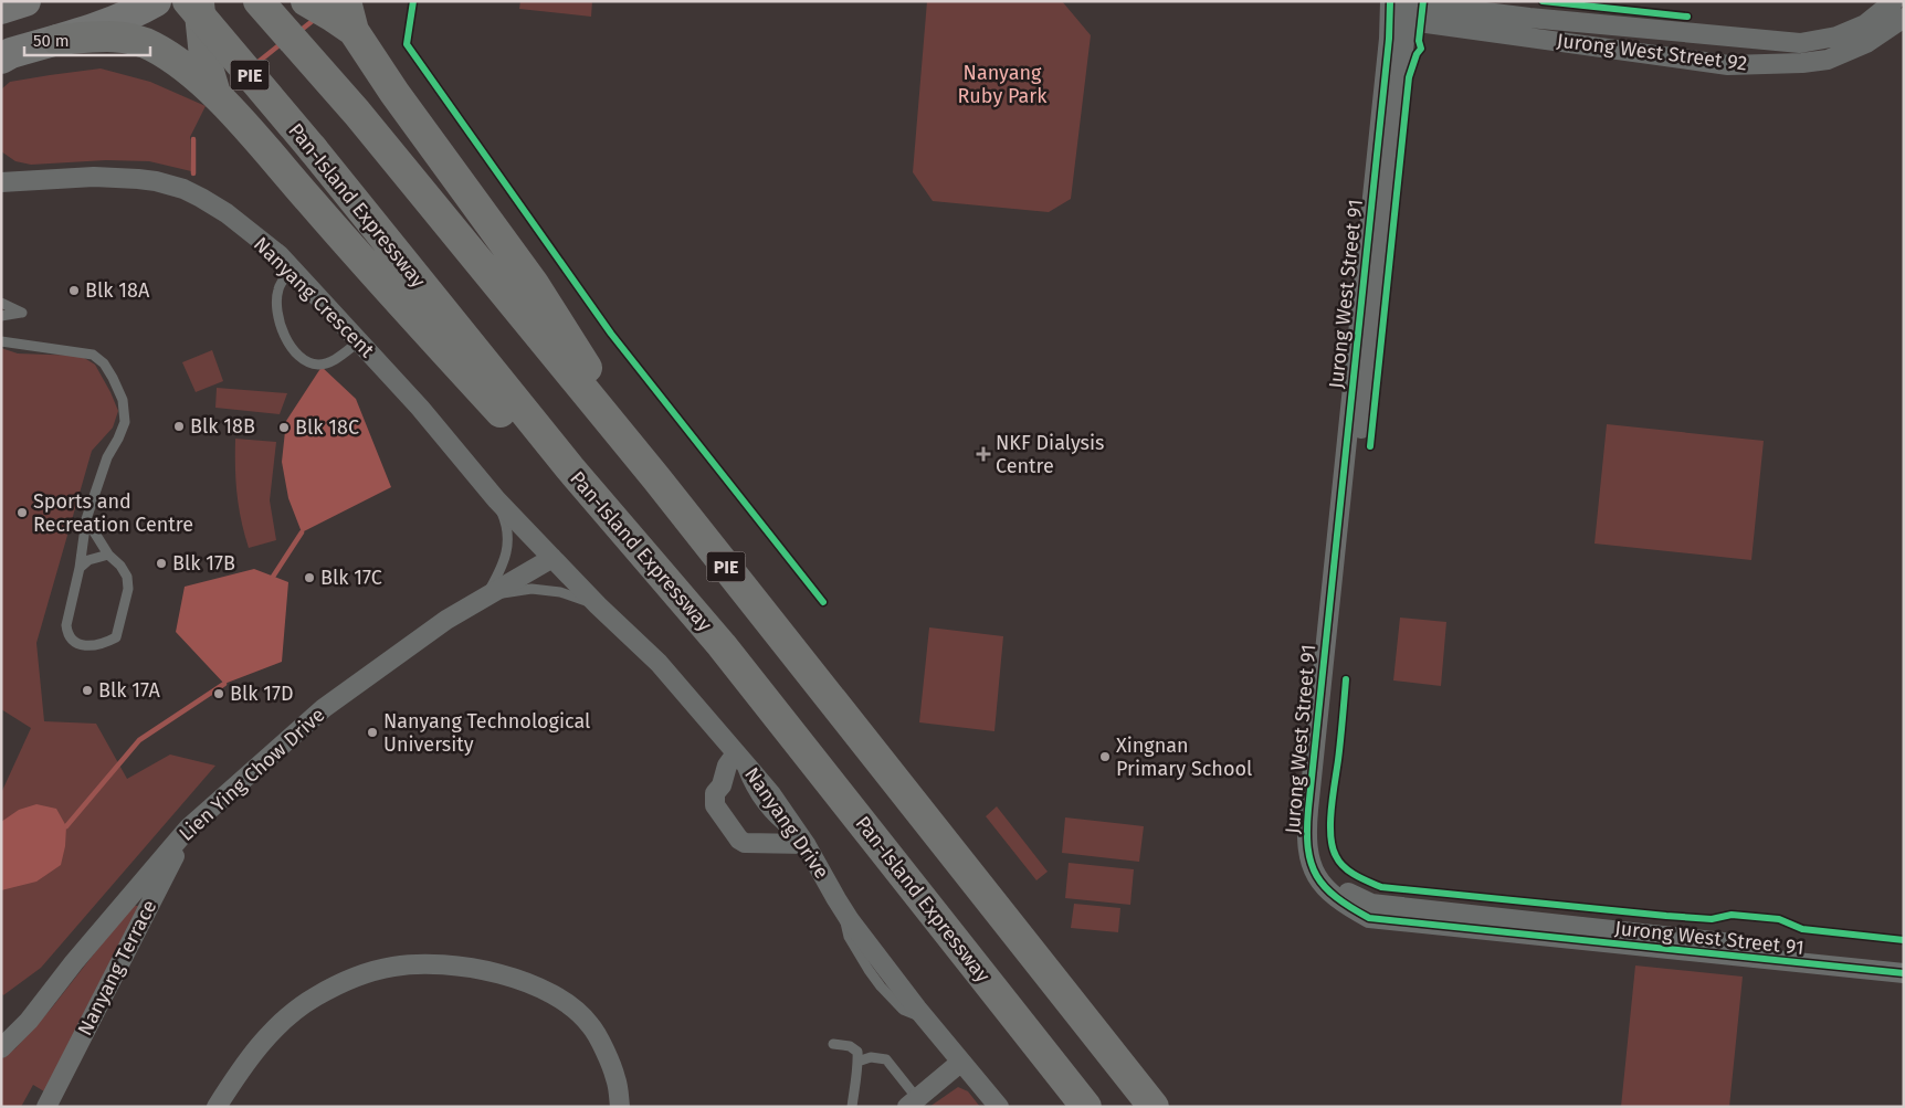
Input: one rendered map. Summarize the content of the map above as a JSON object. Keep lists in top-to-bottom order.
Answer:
{
  "streets": {
    "highway": ["PIE", "Pan-Island Expressway"],
    "street": [
      "Jurong West Street 92",
      "Jurong West Street 91",
      "Nanyang Crescent",
      "Lien Ying Chow Drive",
      "Nanyang Drive",
      "Nanyang Terrace"
    ]
  },
  "crossings": [
    ["Jurong West Street 92", "Jurong West Street 91"],
    ["Nanyang Crescent", "Lien Ying Chow Drive"],
    ["Nanyang Crescent", "Nanyang Drive"],
    ["Lien Ying Chow Drive", "Nanyang Drive"],
    ["Lien Ying Chow Drive", "Nanyang Terrace"]
  ],
  "parks": ["Nanyang Ruby Park"],
  "places": {
    "other": [
      "Blk 18A",
      "Blk 18B",
      "Blk 18C",
      "Sports and Recreation Centre",
      "Blk 17B",
      "Blk 17C",
      "Blk 17A",
      "Blk 17D",
      "Nanyang Technological University",
      "Xingnan Primary School"
    ],
    "health": ["NKF Dialysis Centre"]
  },
  "scale_bar": "50 m"
}
